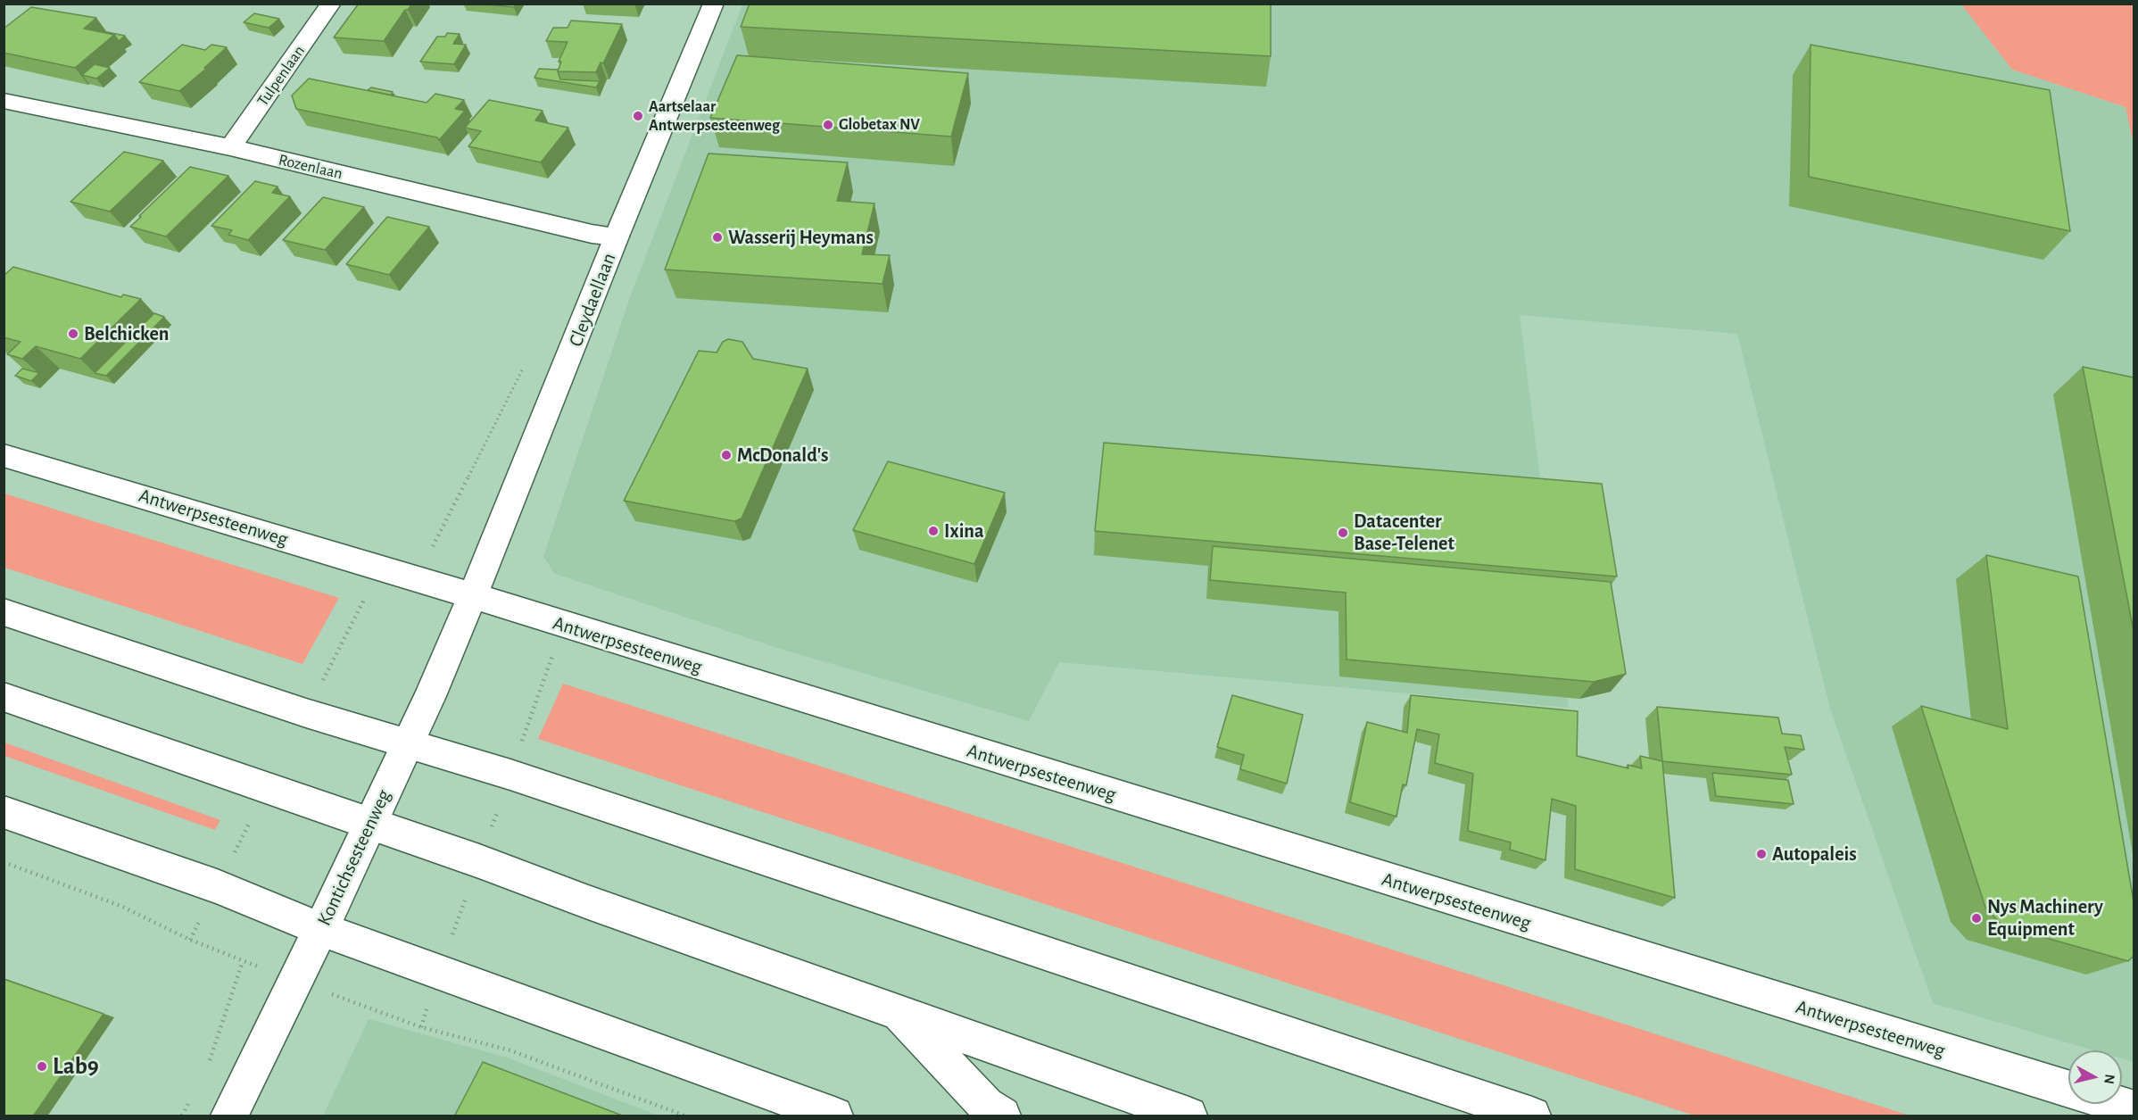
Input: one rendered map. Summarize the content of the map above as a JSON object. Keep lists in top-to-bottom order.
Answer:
{
  "streets": {
    "main road": [
      "Tulpenlaan",
      "Rozenlaan",
      "Cleydaellaan",
      "Antwerpsesteenweg",
      "Kontichsesteenweg"
    ]
  },
  "crossings": [
    ["Tulpenlaan", "Rozenlaan"],
    ["Rozenlaan", "Cleydaellaan"],
    ["Cleydaellaan", "Antwerpsesteenweg"],
    ["Cleydaellaan", "Kontichsesteenweg"],
    ["Antwerpsesteenweg", "Kontichsesteenweg"]
  ],
  "places": [
    "Aartselaar Antwerpsesteenweg",
    "Globetax NV",
    "Wasserij Heymans",
    "Belchicken",
    "McDonald's",
    "Ixina",
    "Datacenter Base-Telenet",
    "Autopaleis",
    "Nys Machinery Equipment",
    "Lab9"
  ],
  "north": "right"
}
